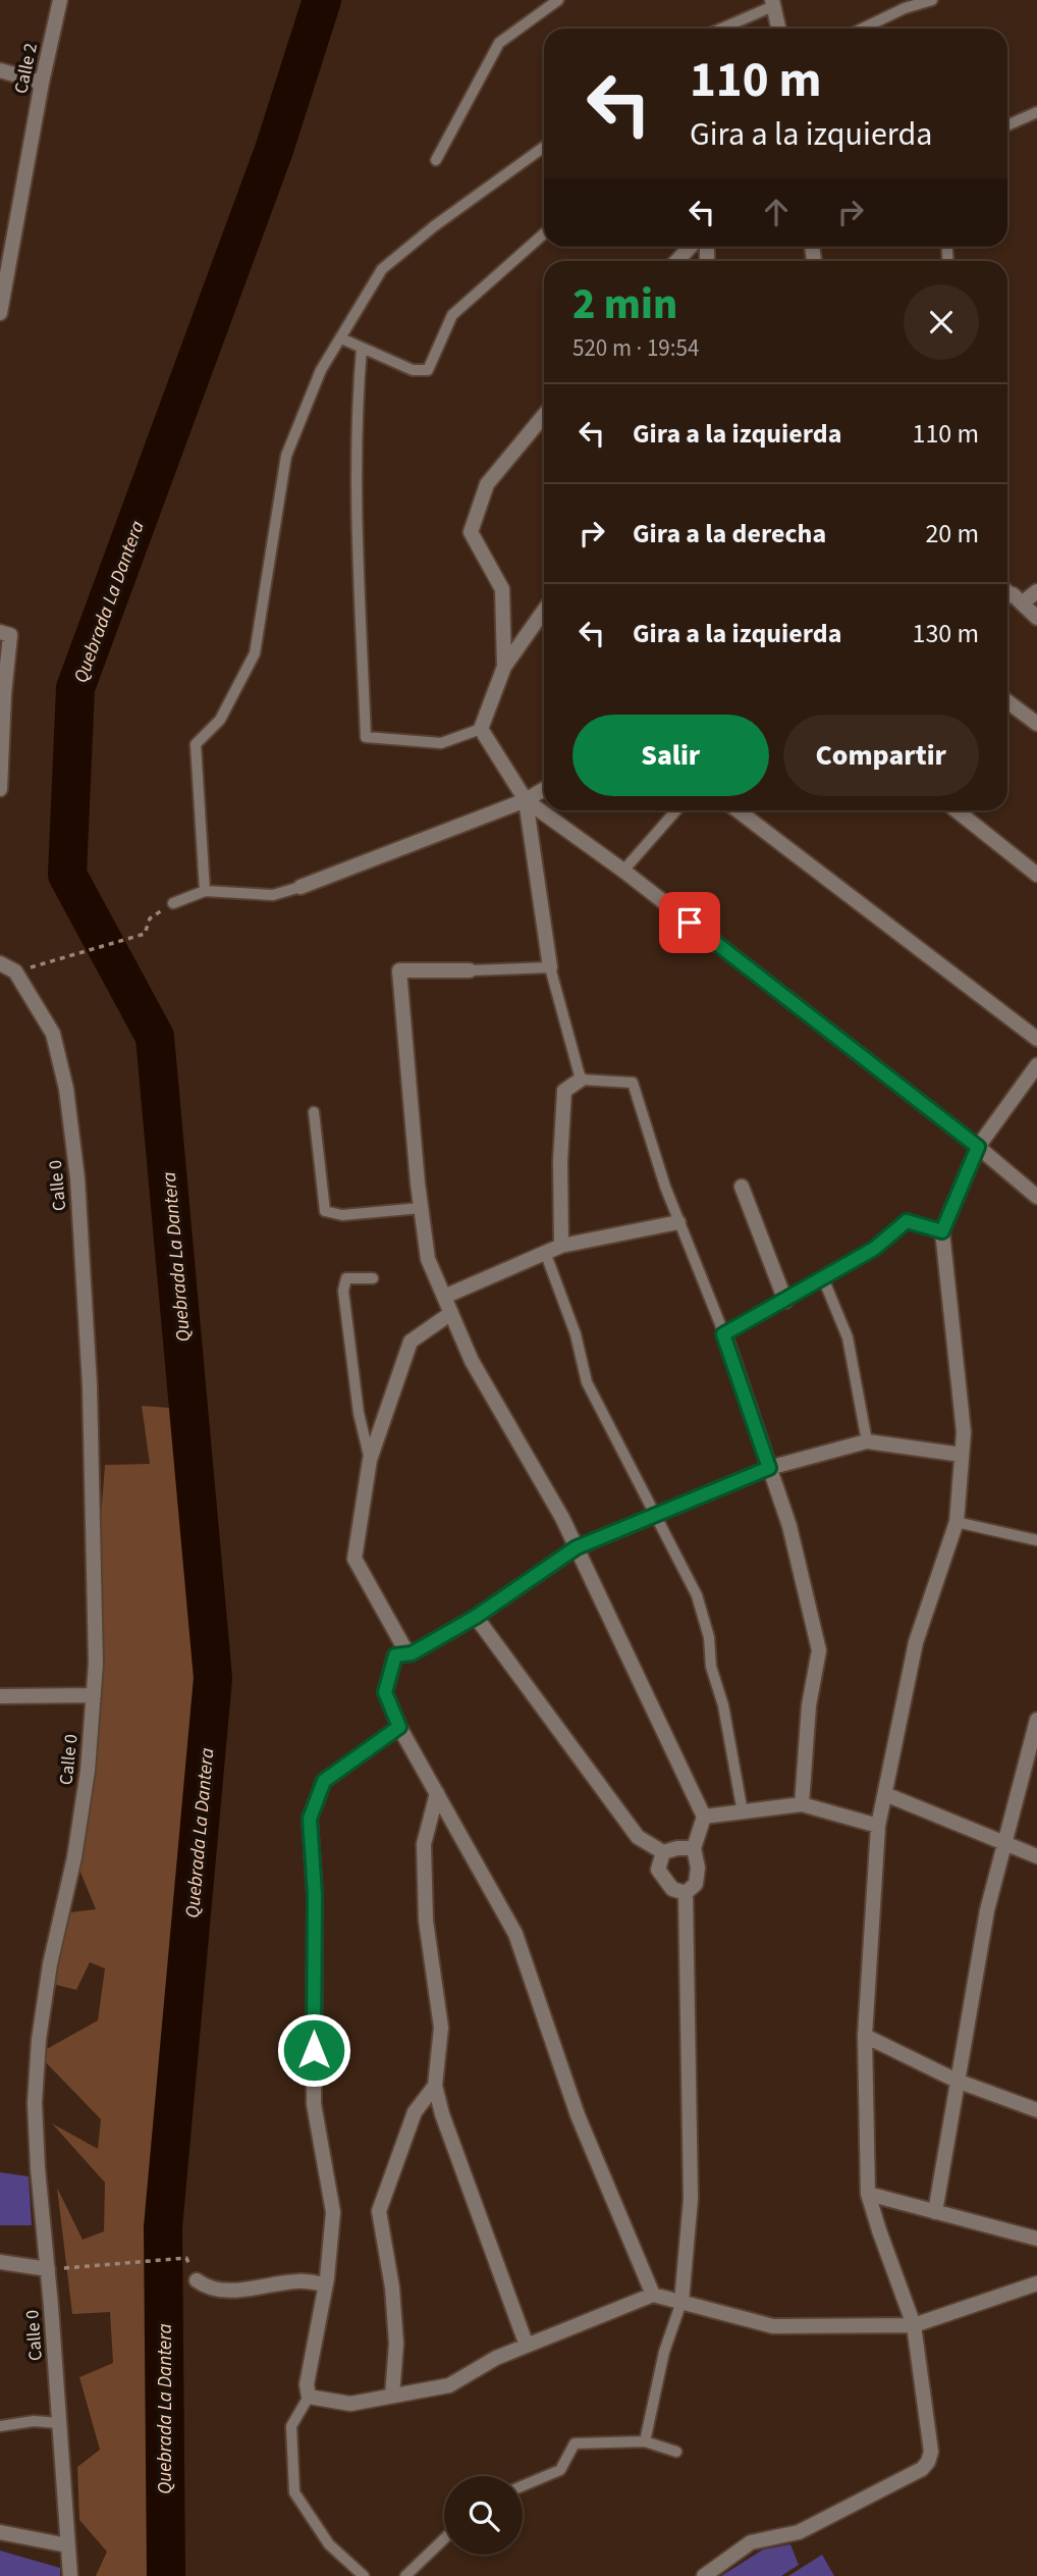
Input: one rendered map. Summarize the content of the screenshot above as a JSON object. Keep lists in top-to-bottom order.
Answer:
{
  "streets": {
    "street": ["Calle 2", "Calle 0"]
  },
  "water": ["Quebrada La Dantera"],
  "page": {
    "turn": ["110 m", "Gira a la izquierda"],
    "heading": ["2 min", "520 m · 19:54"],
    "list": [
      {
        "name": "Gira a la izquierda",
        "value": "110 m"
      },
      {
        "name": "Gira a la derecha",
        "value": "20 m"
      },
      {
        "name": "Gira a la izquierda",
        "value": "130 m"
      }
    ],
    "buttons": ["Salir", "Compartir"]
  }
}
